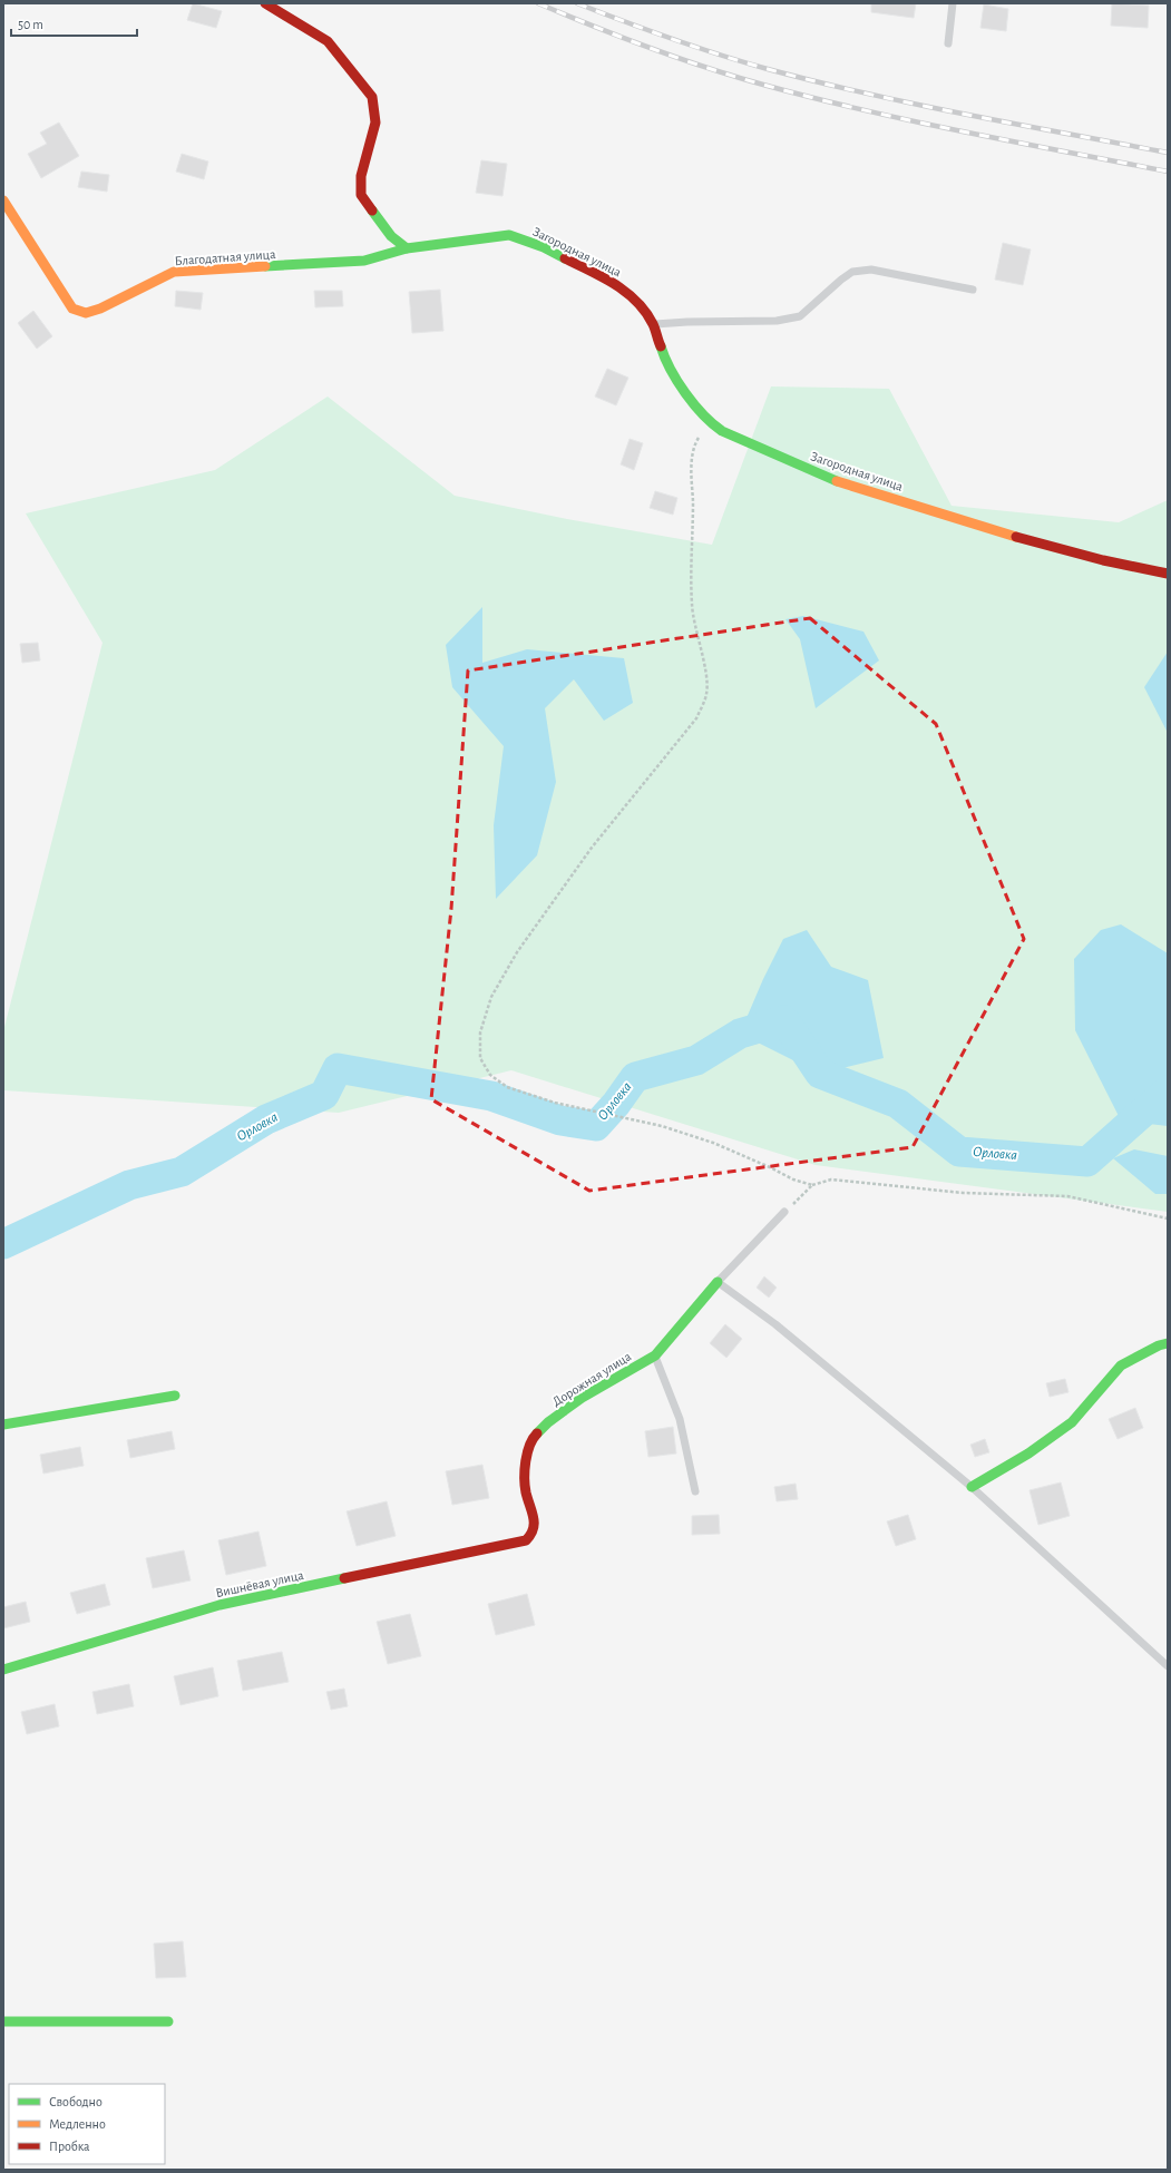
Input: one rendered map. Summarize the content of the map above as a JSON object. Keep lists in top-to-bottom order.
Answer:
{
  "streets": {
    "street": [
      "Загородная улица",
      "Благодатная улица",
      "Дорожная улица",
      "Вишнёвая улица"
    ]
  },
  "crossings": [
    ["Загородная улица", "Благодатная улица"],
    ["Дорожная улица", "Вишнёвая улица"]
  ],
  "water": ["Орловка"],
  "legend": ["Свободно", "Медленно", "Пробка"],
  "scale_bar": "50 m"
}
